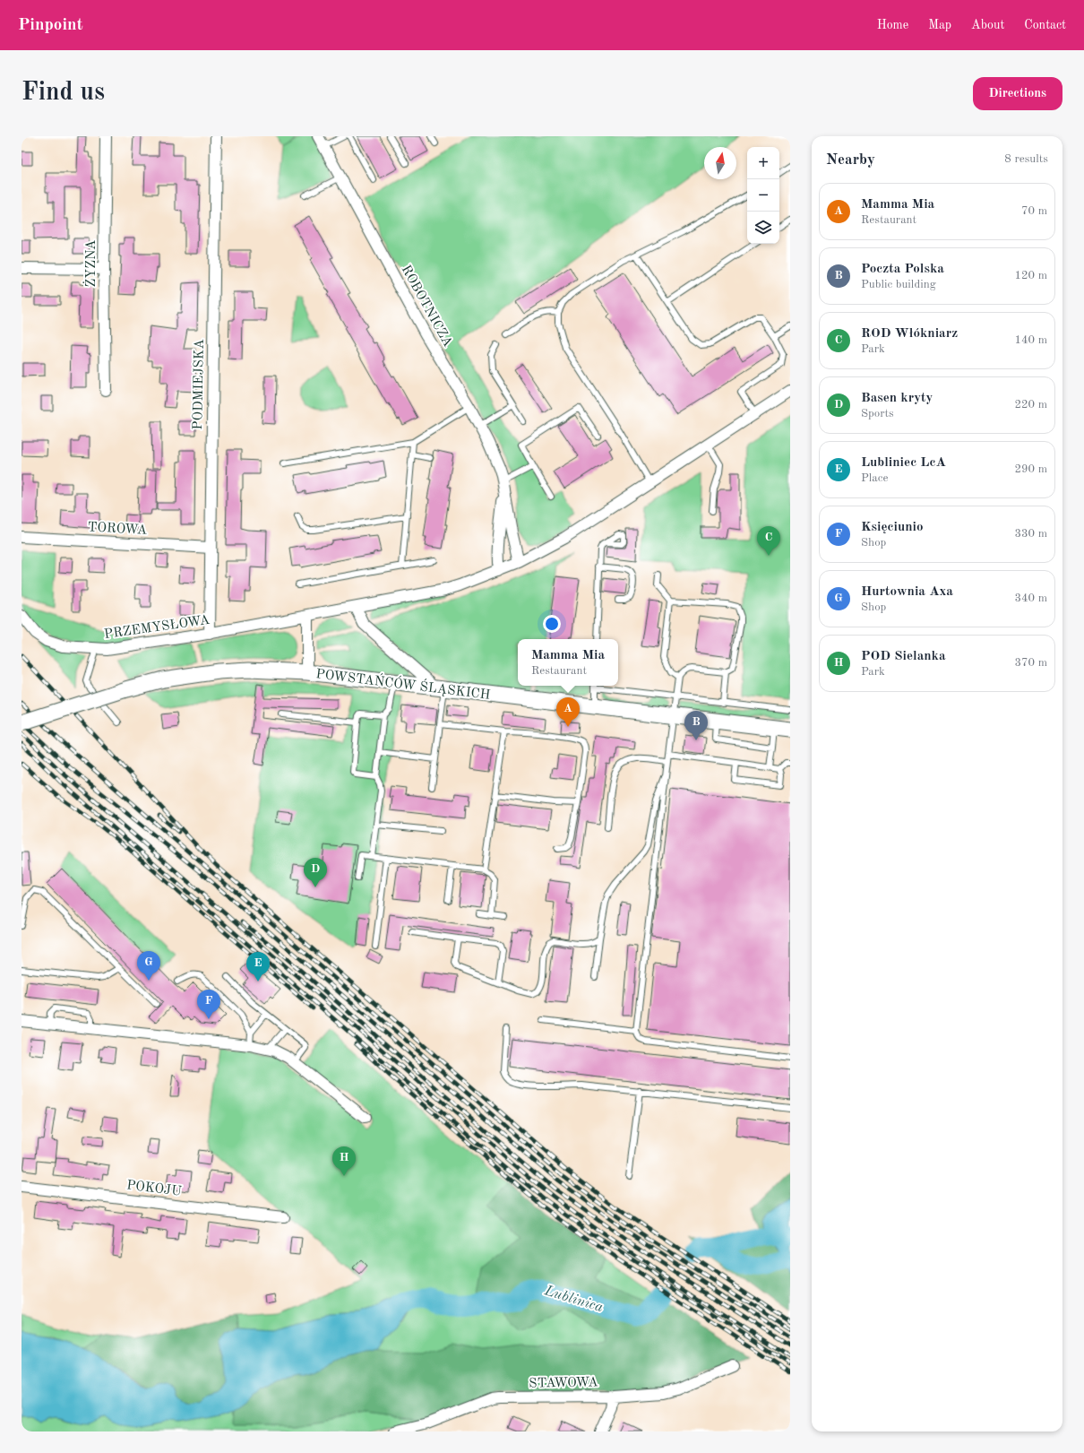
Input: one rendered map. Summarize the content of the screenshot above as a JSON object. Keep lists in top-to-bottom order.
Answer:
{
  "streets": {
    "main road": ["POWSTAŃCÓW ŚLĄSKICH"],
    "street": [
      "ŻYZNA",
      "ROBOTNICZA",
      "PODMIEJSKA",
      "TOROWA",
      "PRZEMYSŁOWA",
      "POKOJU",
      "STAWOWA"
    ]
  },
  "crossings": [
    ["ROBOTNICZA", "PRZEMYSŁOWA"],
    ["PODMIEJSKA", "TOROWA"],
    ["PODMIEJSKA", "PRZEMYSŁOWA"]
  ],
  "water": ["Lublinica"],
  "north": "top",
  "page": {
    "header": "Pinpoint",
    "nav": [
      "Home",
      "Map",
      "About",
      "Contact"
    ],
    "buttons": "Directions",
    "title": "Find us",
    "heading": ["Nearby", "8 results"],
    "map_buttons": ["+", "−"],
    "list": [
      {
        "mark": "A",
        "name": "Mamma Mia",
        "note": "Restaurant",
        "value": "70 m"
      },
      {
        "mark": "B",
        "name": "Poczta Polska",
        "note": "Public building",
        "value": "120 m"
      },
      {
        "mark": "C",
        "name": "ROD Włókniarz",
        "note": "Park",
        "value": "140 m"
      },
      {
        "mark": "D",
        "name": "Basen kryty",
        "note": "Sports",
        "value": "220 m"
      },
      {
        "mark": "E",
        "name": "Lubliniec LcA",
        "note": "Place",
        "value": "290 m"
      },
      {
        "mark": "F",
        "name": "Księciunio",
        "note": "Shop",
        "value": "330 m"
      },
      {
        "mark": "G",
        "name": "Hurtownia Axa",
        "note": "Shop",
        "value": "340 m"
      },
      {
        "mark": "H",
        "name": "POD Sielanka",
        "note": "Park",
        "value": "370 m"
      }
    ],
    "pins": [
      "C",
      "A",
      "B",
      "D",
      "G",
      "E",
      "F",
      "H"
    ],
    "popup": ["Mamma Mia", "Restaurant"]
  }
}
